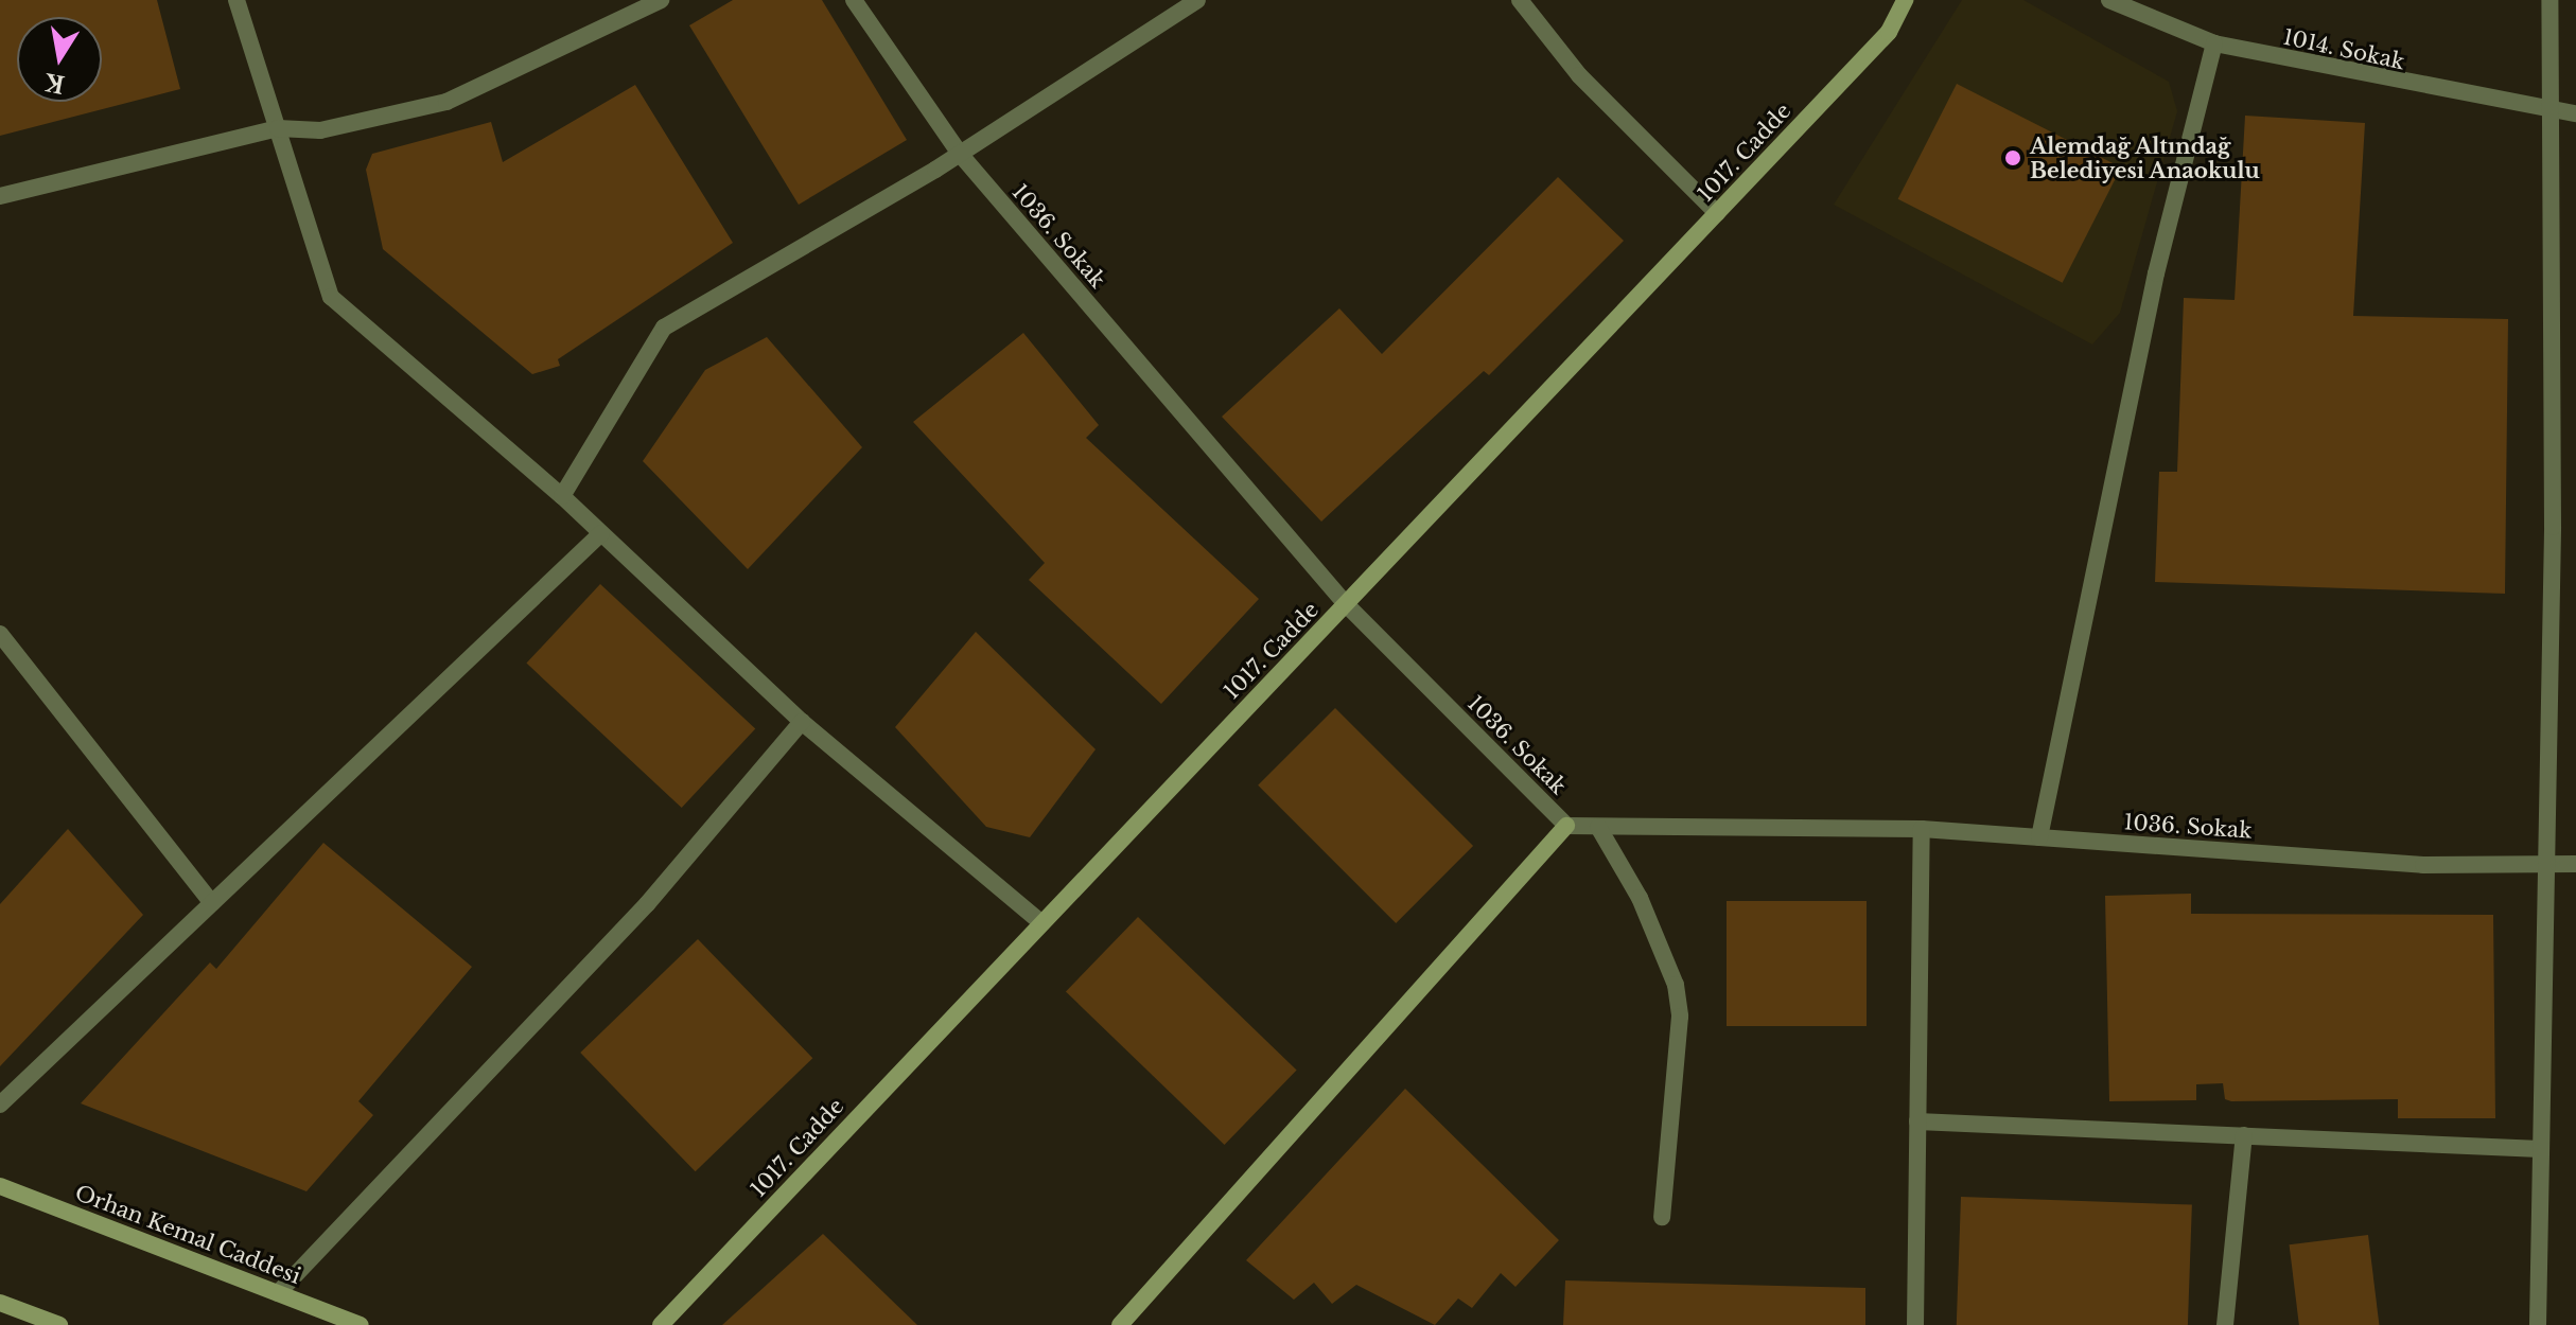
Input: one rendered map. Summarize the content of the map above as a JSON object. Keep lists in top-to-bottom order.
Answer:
{
  "streets": {
    "street": [
      "1014. Sokak",
      "1017. Cadde",
      "1036. Sokak",
      "Orhan Kemal Caddesi"
    ]
  },
  "crossings": [
    ["1017. Cadde", "1036. Sokak"]
  ],
  "places": ["Alemdağ Altındağ Belediyesi Anaokulu"],
  "north": "bottom"
}
